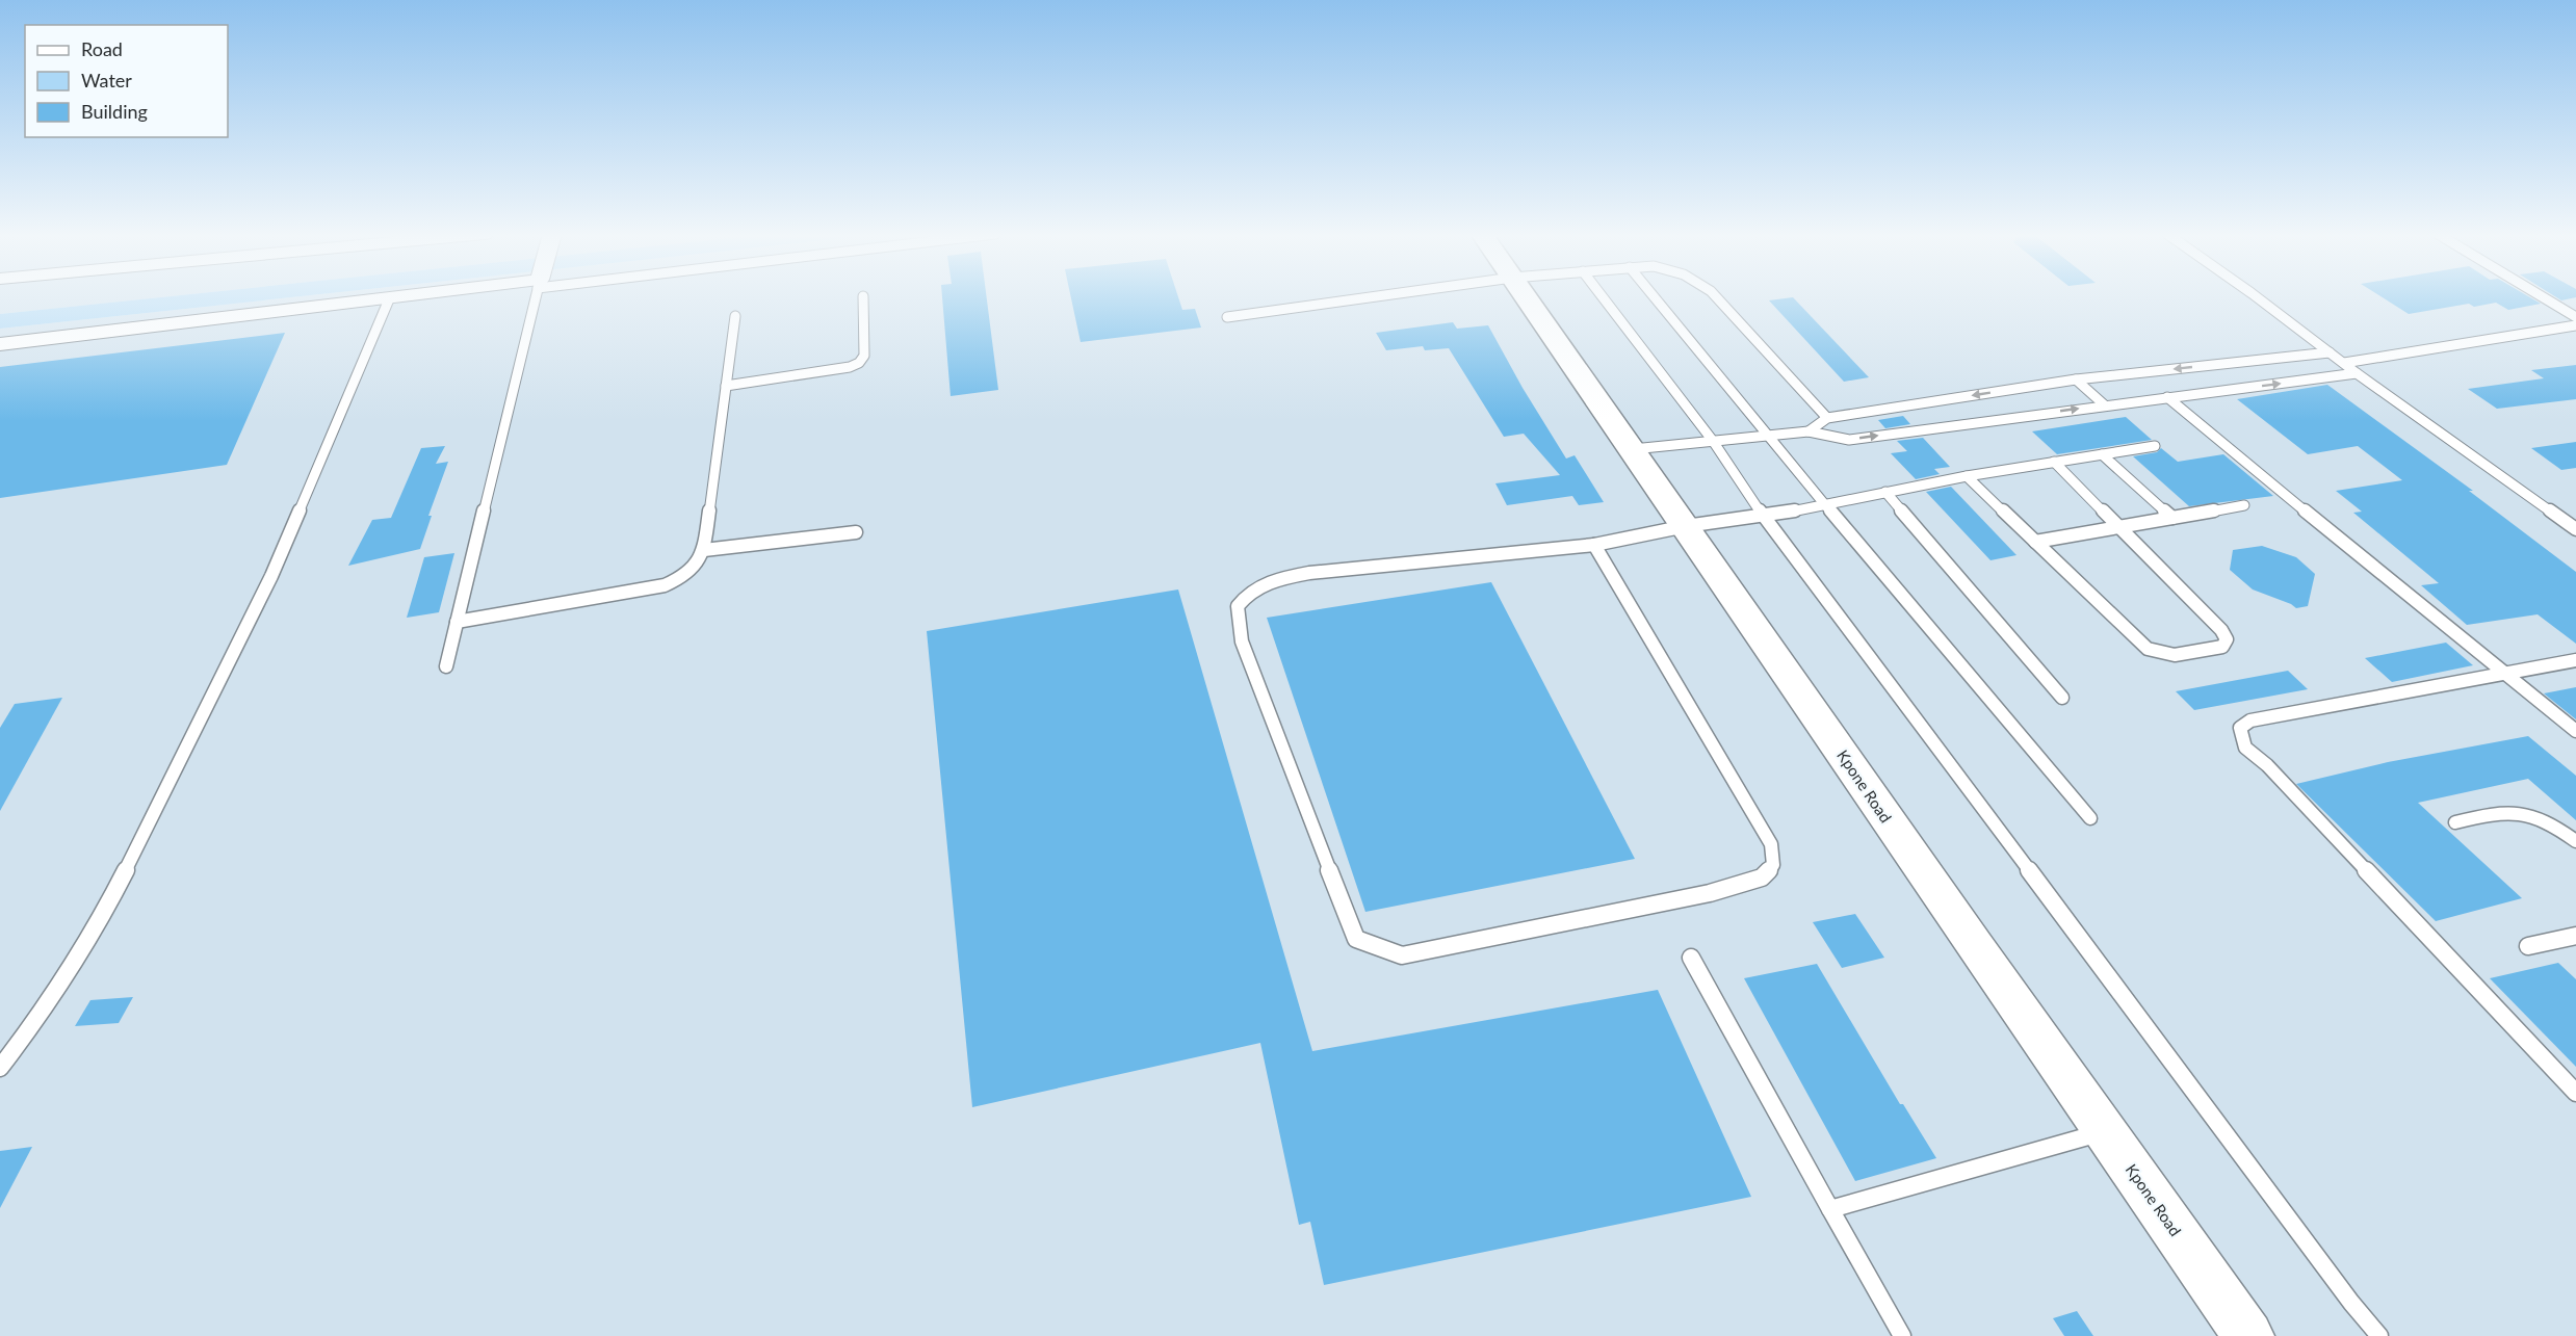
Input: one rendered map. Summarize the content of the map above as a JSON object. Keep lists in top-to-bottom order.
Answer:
{
  "streets": {
    "main road": ["Kpone Road"]
  },
  "legend": ["Road", "Water", "Building"]
}
